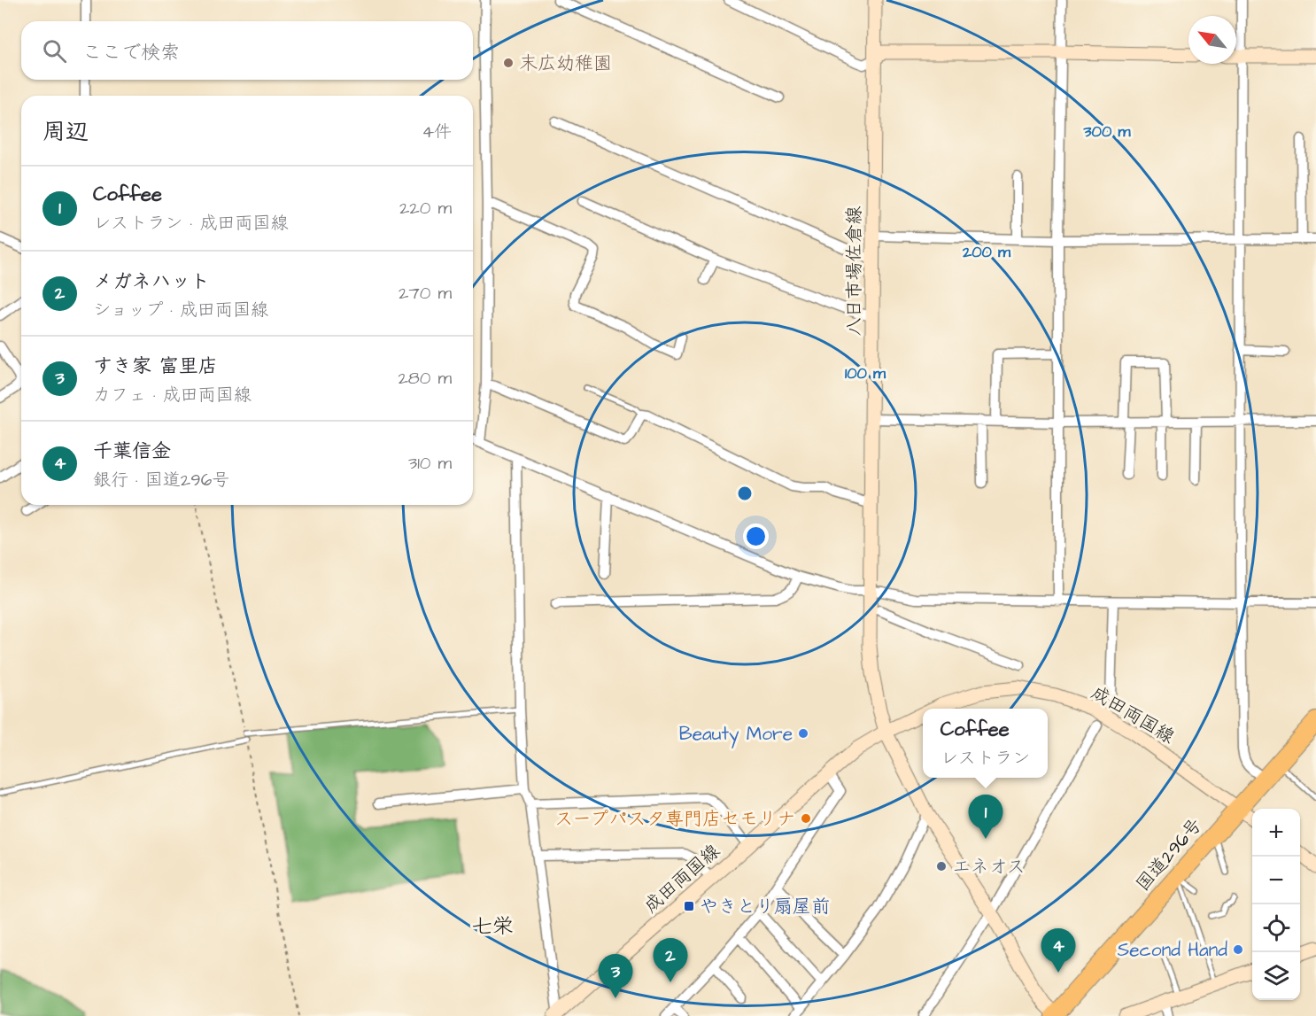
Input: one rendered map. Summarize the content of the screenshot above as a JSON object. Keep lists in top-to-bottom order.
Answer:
{
  "streets": {
    "highway": ["国道296号"],
    "main road": ["八日市場佐倉線", "成田両国線"]
  },
  "crossings": [
    ["八日市場佐倉線", "成田両国線"],
    ["成田両国線", "国道296号"]
  ],
  "districts": ["七栄"],
  "places": {
    "other": [
      "末広幼稚園",
      "Beauty More",
      "スープパスタ専門店セモリナ",
      "エネオス",
      "Second Hand"
    ],
    "transit": ["やきとり扇屋前"]
  },
  "north": "top left",
  "page": {
    "search": "ここで検索",
    "heading": ["周辺", "4件"],
    "list": [
      {
        "mark": "1",
        "name": "Coffee",
        "note": "レストラン · 成田両国線",
        "value": "220 m"
      },
      {
        "mark": "2",
        "name": "メガネハット",
        "note": "ショップ · 成田両国線",
        "value": "270 m"
      },
      {
        "mark": "3",
        "name": "すき家 富里店",
        "note": "カフェ · 成田両国線",
        "value": "280 m"
      },
      {
        "mark": "4",
        "name": "千葉信金",
        "note": "銀行 · 国道296号",
        "value": "310 m"
      }
    ],
    "popup": ["Coffee", "レストラン"],
    "pins": [
      "1",
      "4",
      "2",
      "3"
    ],
    "map_buttons": ["+", "−"]
  },
  "rings": ["300 m", "200 m", "100 m"]
}
